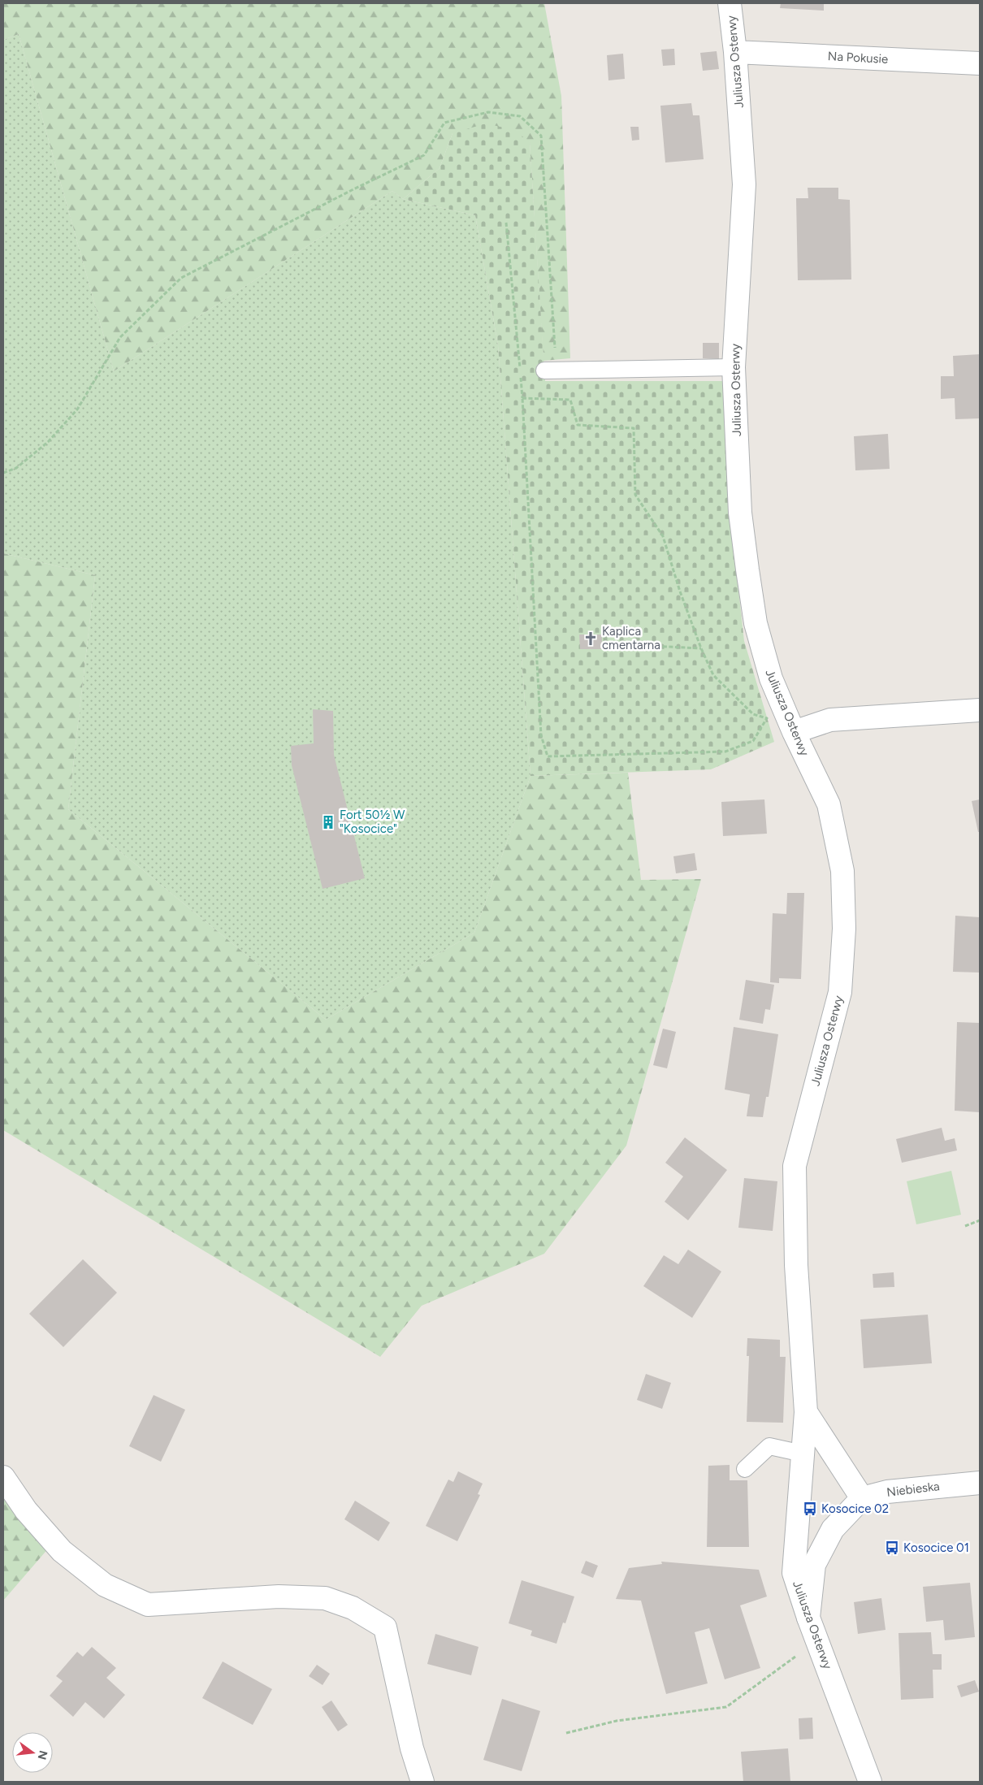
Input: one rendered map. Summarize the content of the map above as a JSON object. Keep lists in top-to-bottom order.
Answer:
{
  "streets": {
    "street": ["Na Pokusie", "Juliusza Osterwy", "Niebieska"]
  },
  "crossings": [
    ["Na Pokusie", "Juliusza Osterwy"],
    ["Juliusza Osterwy", "Niebieska"]
  ],
  "places": {
    "church": ["Kaplica cmentarna"],
    "building": ["Fort 50½ W \"Kosocice\""],
    "bus stop": ["Kosocice 02", "Kosocice 01"]
  },
  "north": "right"
}
